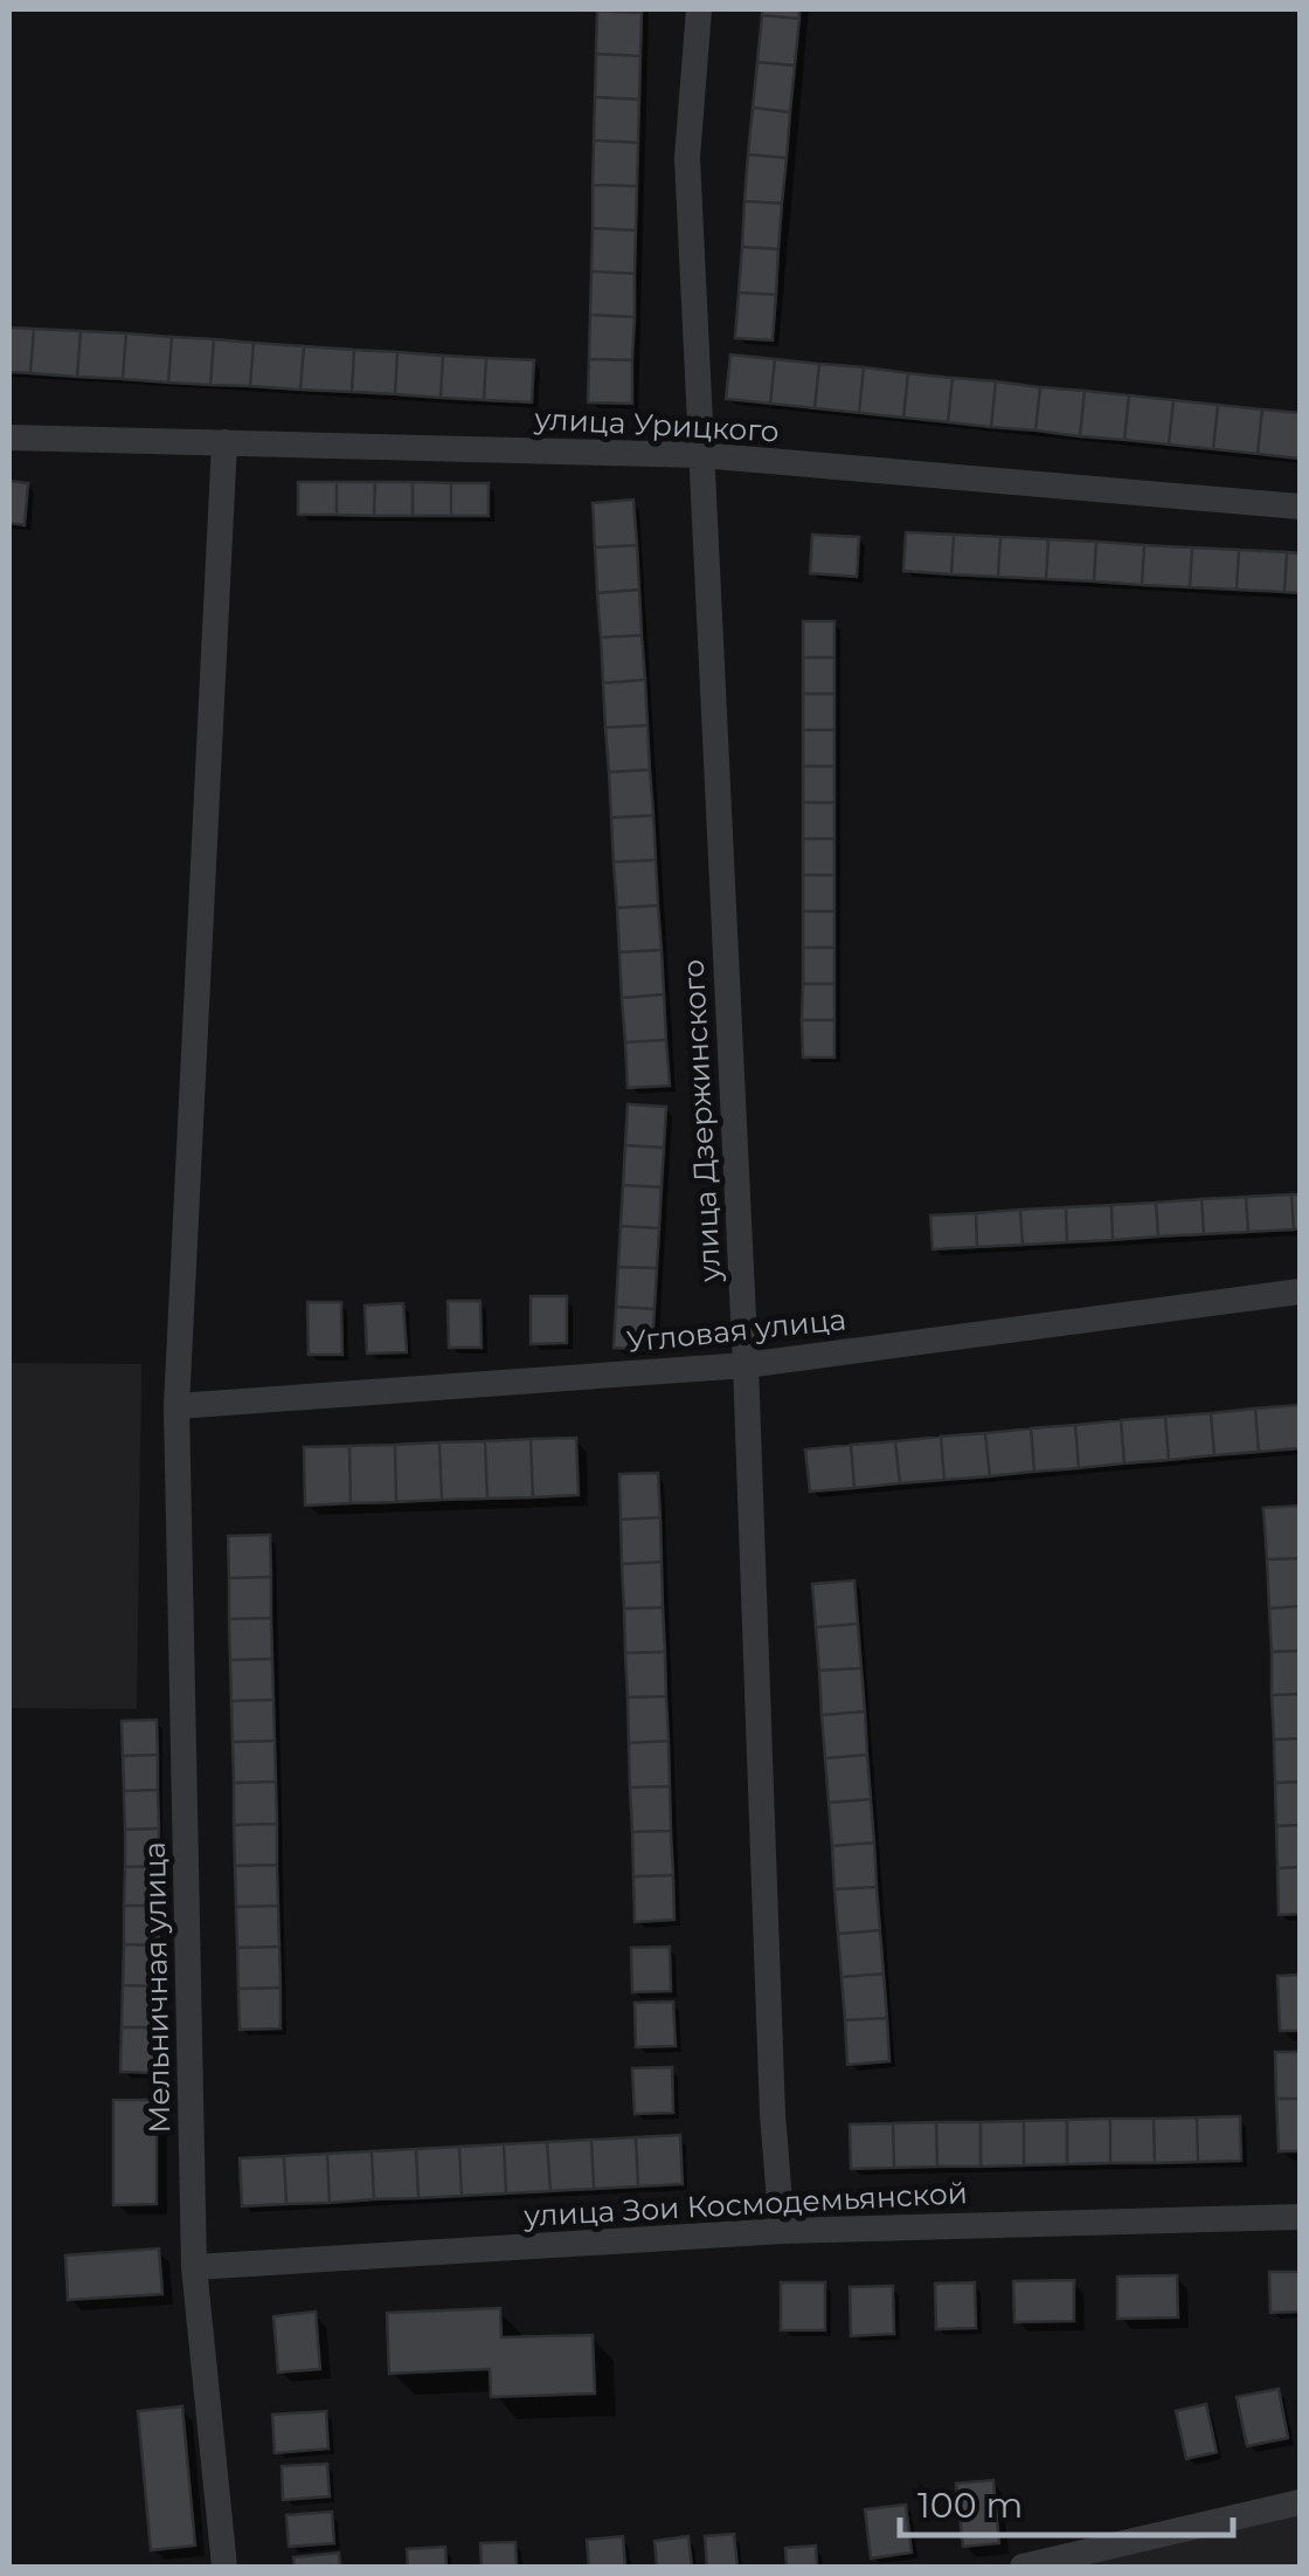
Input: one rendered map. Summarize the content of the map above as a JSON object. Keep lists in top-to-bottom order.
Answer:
{
  "streets": {
    "street": [
      "улица Урицкого",
      "улица Дзержинского",
      "Угловая улица",
      "Мельничная улица",
      "улица Зои Космодемьянской"
    ]
  },
  "crossings": [
    ["улица Урицкого", "улица Дзержинского"],
    ["улица Урицкого", "Мельничная улица"],
    ["улица Дзержинского", "Угловая улица"],
    ["улица Дзержинского", "улица Зои Космодемьянской"],
    ["Угловая улица", "Мельничная улица"],
    ["Мельничная улица", "улица Зои Космодемьянской"]
  ],
  "scale_bar": "100 m"
}
